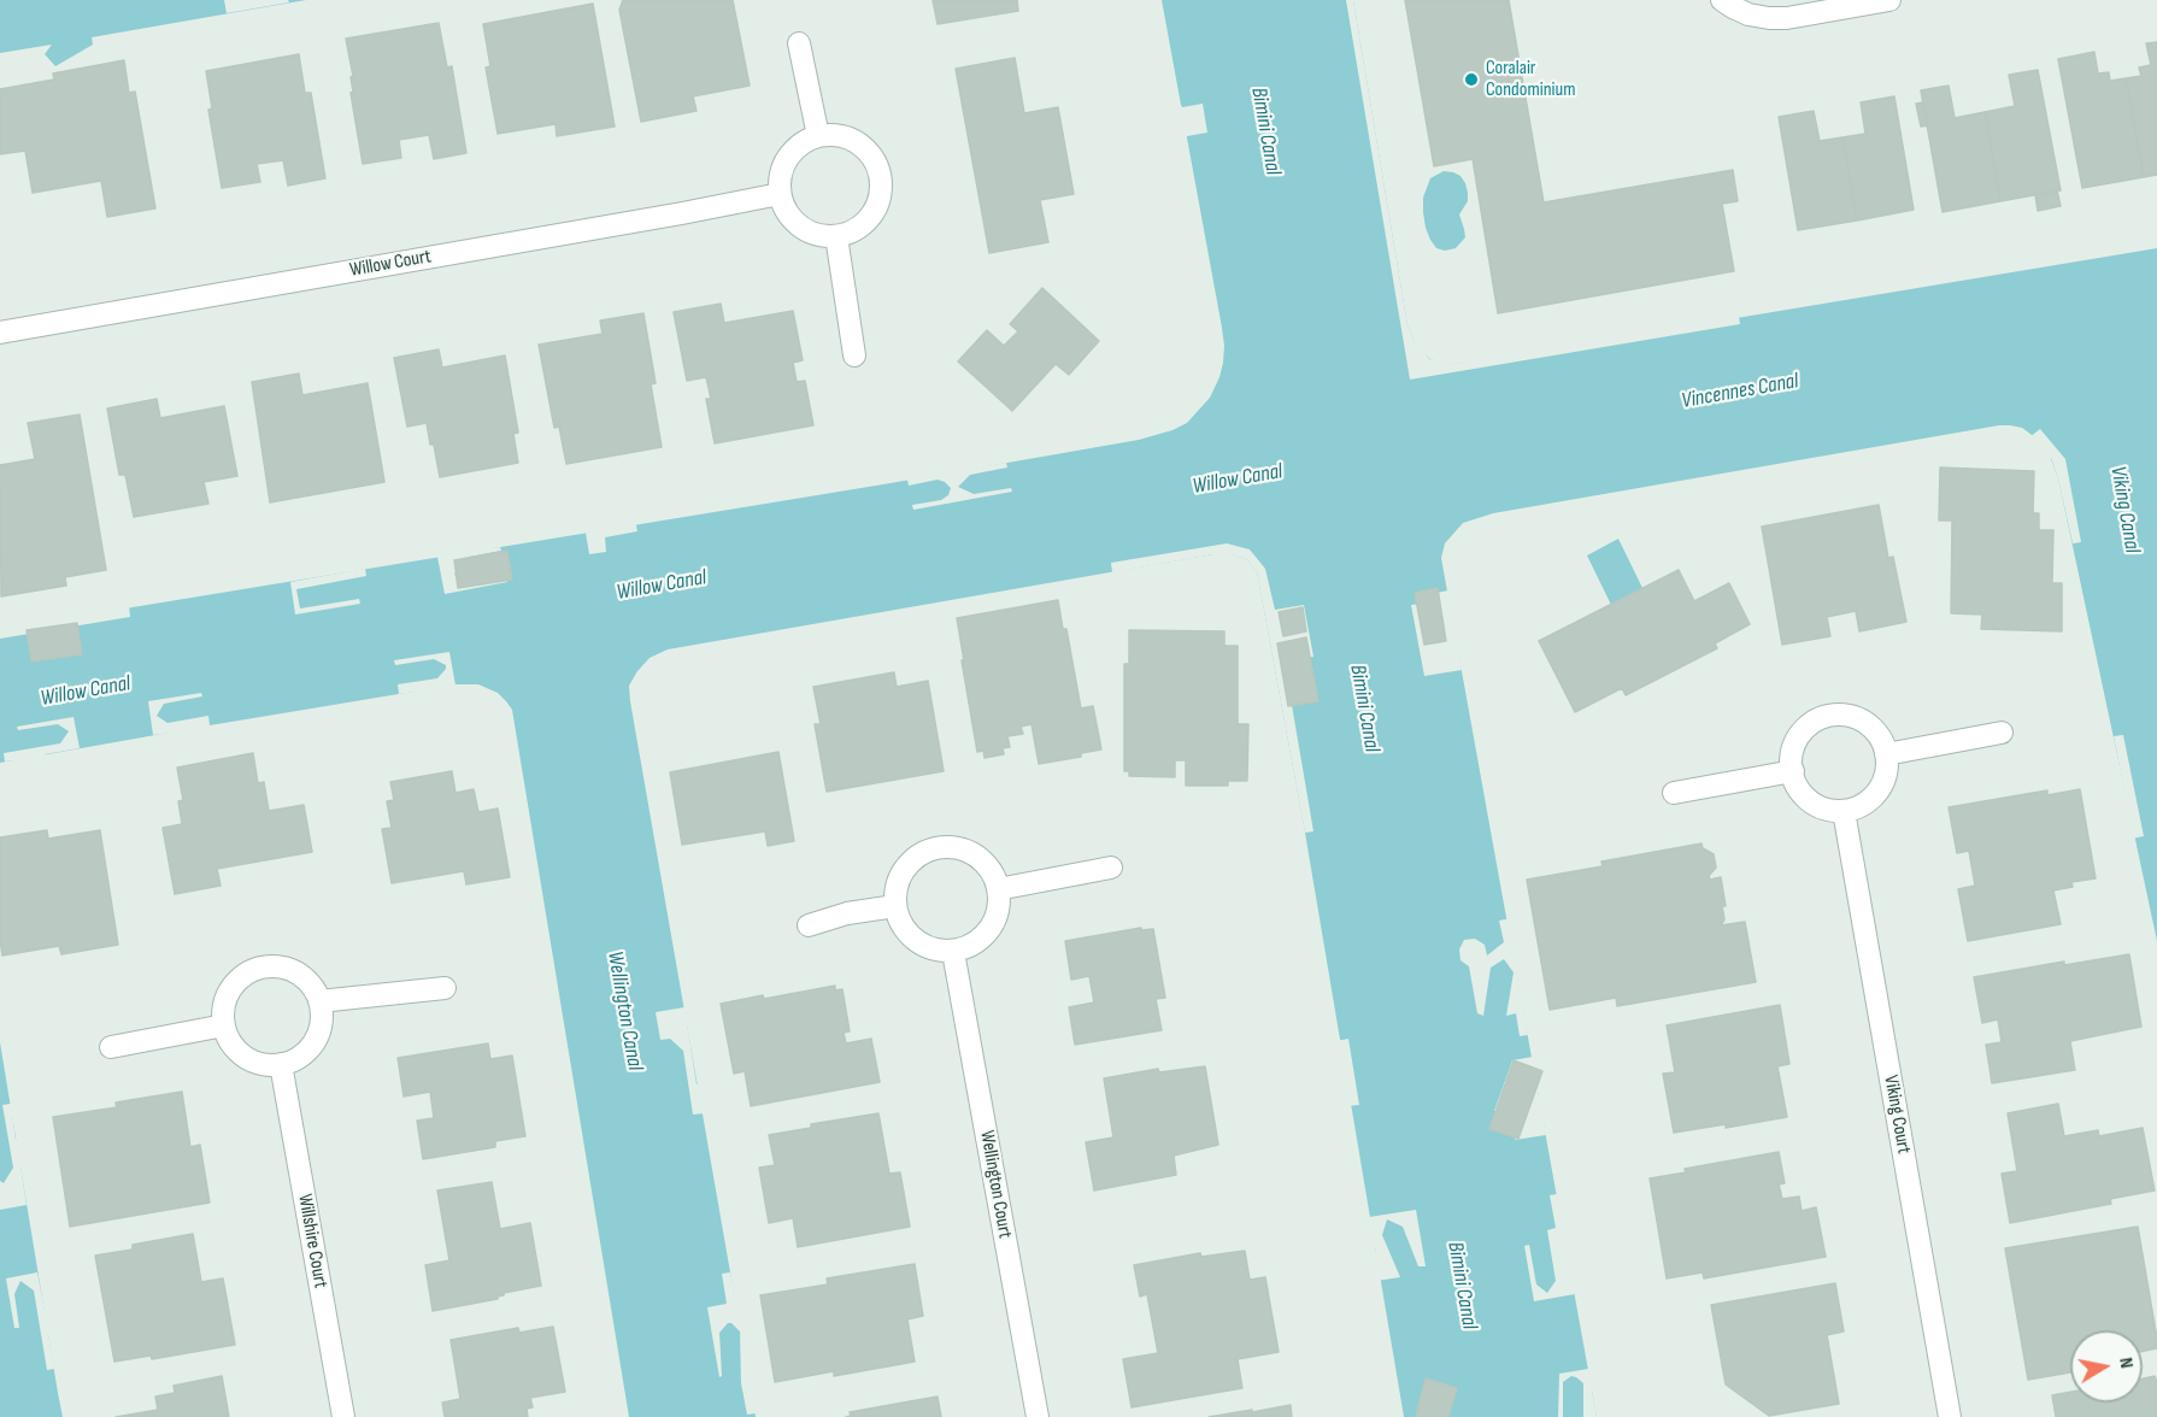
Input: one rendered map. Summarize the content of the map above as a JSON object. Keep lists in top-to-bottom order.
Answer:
{
  "streets": {
    "street": [
      "Willow Court",
      "Viking Court",
      "Wellington Court",
      "Willshire Court"
    ]
  },
  "water": [
    "Bimini Canal",
    "Vincennes Canal",
    "Willow Canal",
    "Viking Canal",
    "Wellington Canal"
  ],
  "places": ["Coralair Condominium"],
  "north": "right"
}
